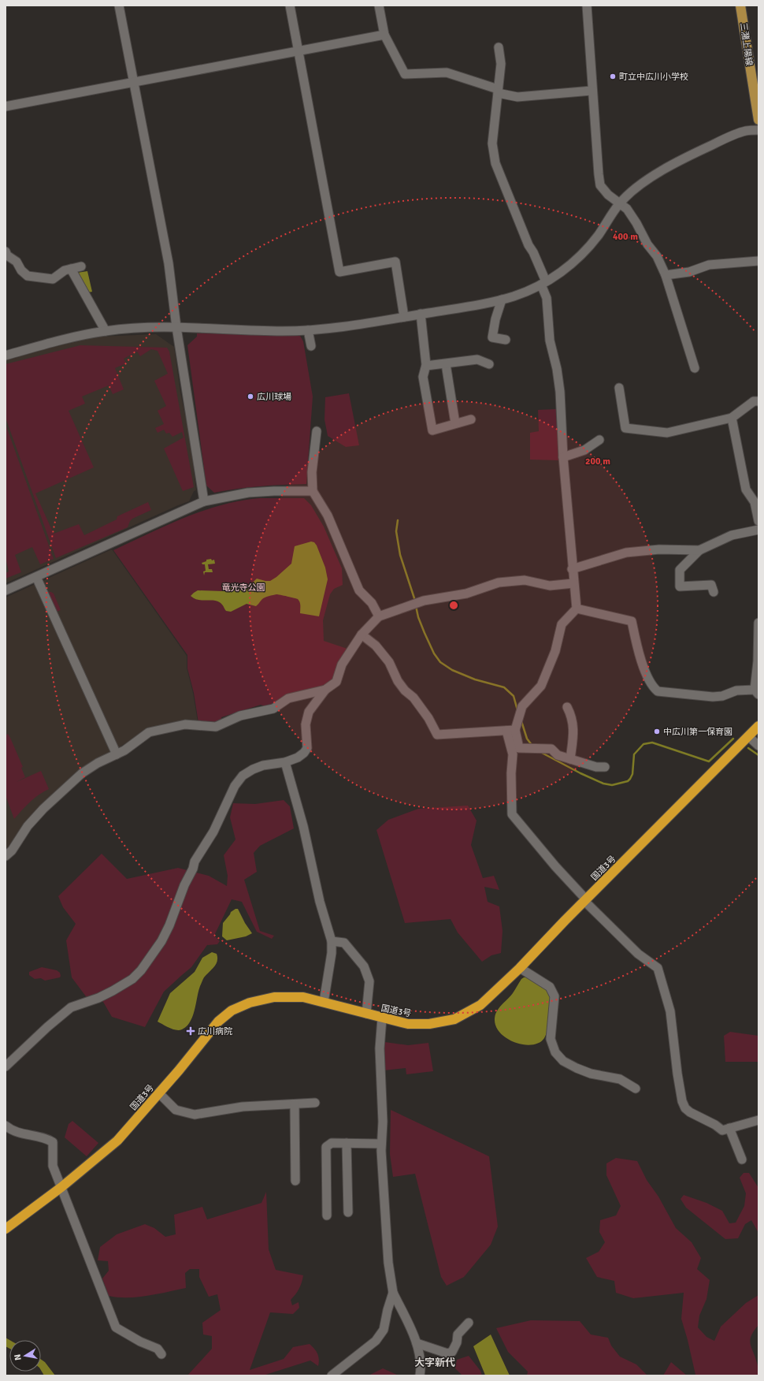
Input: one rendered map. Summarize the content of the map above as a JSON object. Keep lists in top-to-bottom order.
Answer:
{
  "streets": {
    "highway": ["国道3号"],
    "main road": ["三潴上陽線"]
  },
  "districts": ["大字新代"],
  "parks": ["竜光寺公園"],
  "places": {
    "other": ["町立中広川小学校", "広川球場", "中広川第一保育園"],
    "health": ["広川病院"]
  },
  "north": "left",
  "rings": ["400 m", "200 m"]
}
